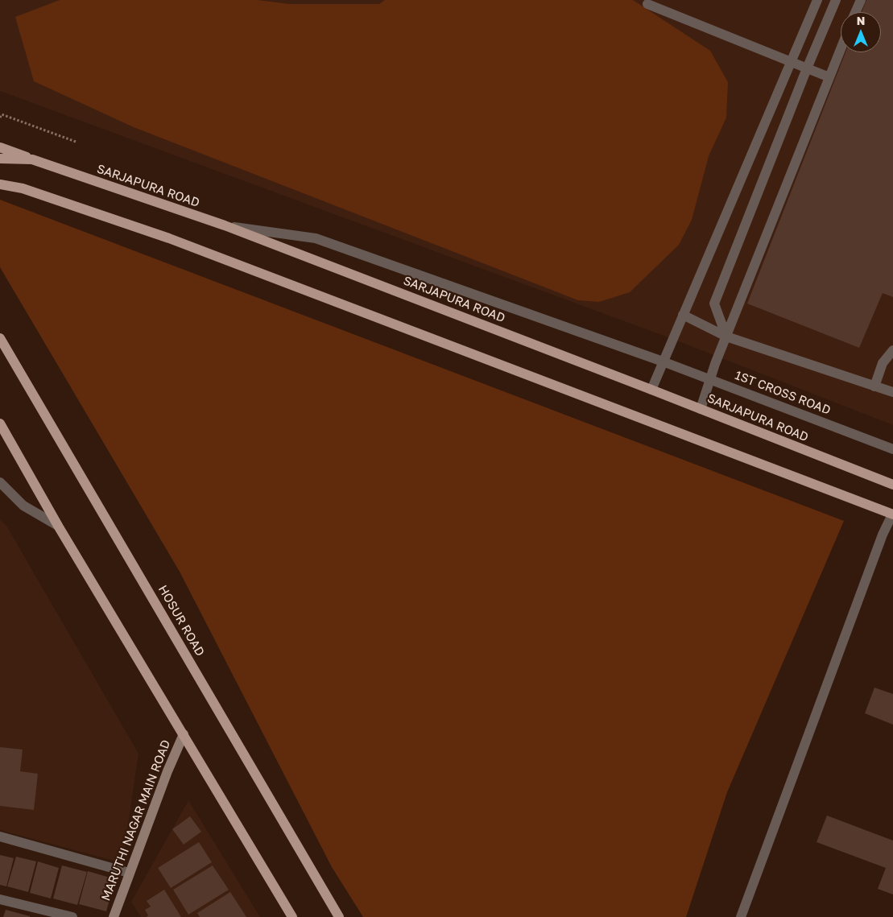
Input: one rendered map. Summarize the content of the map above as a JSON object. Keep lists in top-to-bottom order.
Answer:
{
  "streets": {
    "main road": ["SARJAPURA ROAD", "HOSUR ROAD", "MARUTHI NAGAR MAIN ROAD"],
    "street": ["1ST CROSS ROAD"]
  },
  "crossings": [
    ["SARJAPURA ROAD", "1ST CROSS ROAD"]
  ],
  "north": "top"
}
